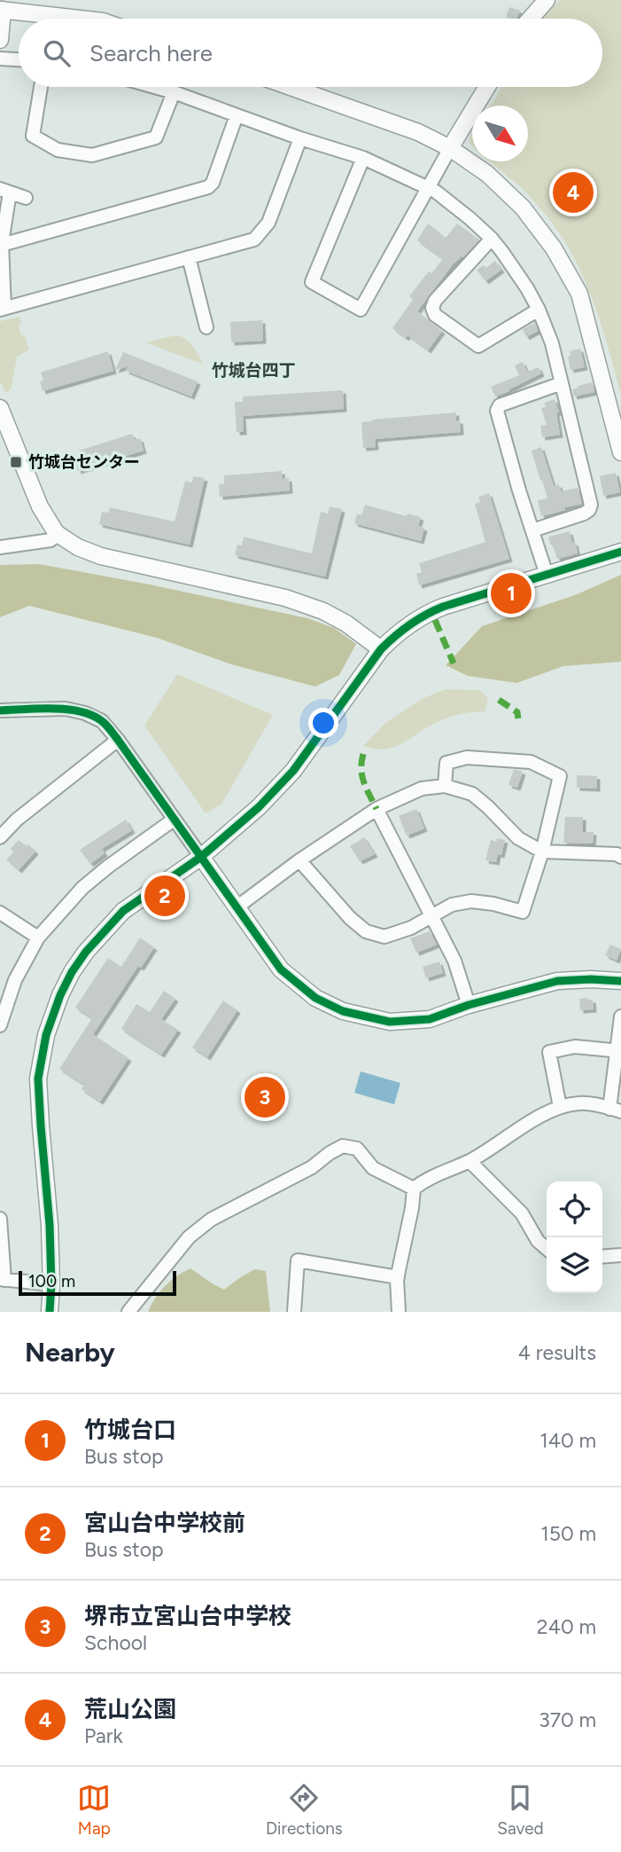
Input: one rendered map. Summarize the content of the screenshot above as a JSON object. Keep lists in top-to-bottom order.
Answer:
{
  "districts": ["竹城台四丁"],
  "places": {
    "transit": ["竹城台センター"]
  },
  "scale_bar": "100 m",
  "north": "bottom right",
  "page": {
    "search": "Search here",
    "pins": [
      "4",
      "1",
      "2",
      "3"
    ],
    "scale": "100 m",
    "heading": ["Nearby", "4 results"],
    "list": [
      {
        "mark": "1",
        "name": "竹城台口",
        "note": "Bus stop",
        "value": "140 m"
      },
      {
        "mark": "2",
        "name": "宮山台中学校前",
        "note": "Bus stop",
        "value": "150 m"
      },
      {
        "mark": "3",
        "name": "堺市立宮山台中学校",
        "note": "School",
        "value": "240 m"
      },
      {
        "mark": "4",
        "name": "荒山公園",
        "note": "Park",
        "value": "370 m"
      }
    ],
    "nav": ["Map", "Directions", "Saved"]
  }
}
